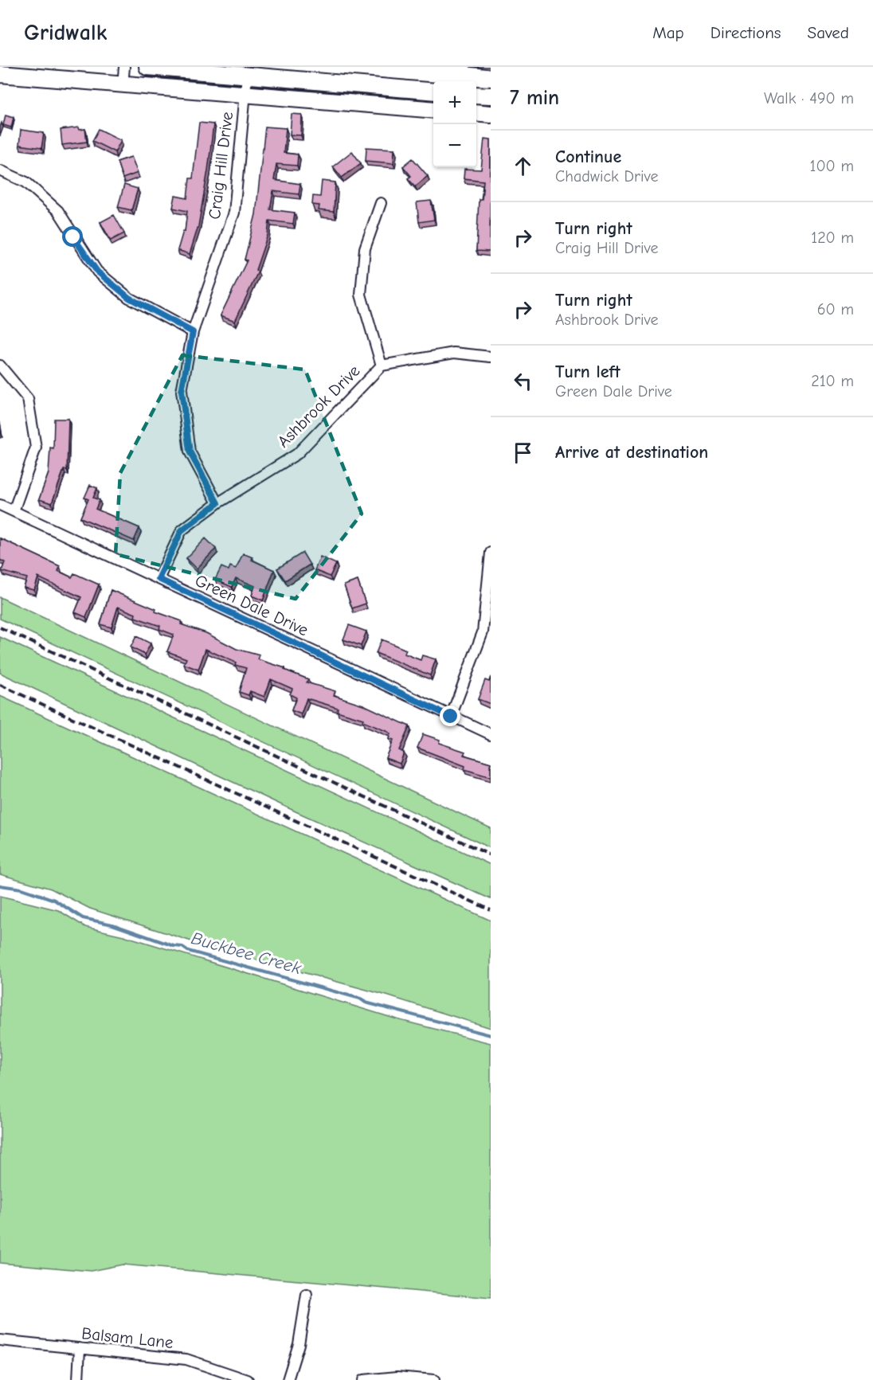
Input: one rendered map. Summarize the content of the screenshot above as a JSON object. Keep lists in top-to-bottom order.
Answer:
{
  "streets": {
    "street": [
      "Craig Hill Drive",
      "Ashbrook Drive",
      "Green Dale Drive",
      "Balsam Lane"
    ]
  },
  "crossings": [
    ["Craig Hill Drive", "Ashbrook Drive"],
    ["Ashbrook Drive", "Green Dale Drive"]
  ],
  "water": ["Buckbee Creek"],
  "page": {
    "header": "Gridwalk",
    "nav": ["Map", "Directions", "Saved"],
    "heading": ["7 min", "Walk · 490 m"],
    "map_buttons": ["+", "−"],
    "list": [
      ["Continue", "Chadwick Drive", "100 m"],
      ["Turn right", "Craig Hill Drive", "120 m"],
      ["Turn right", "Ashbrook Drive", "60 m"],
      ["Turn left", "Green Dale Drive", "210 m"],
      "Arrive at destination"
    ]
  }
}
